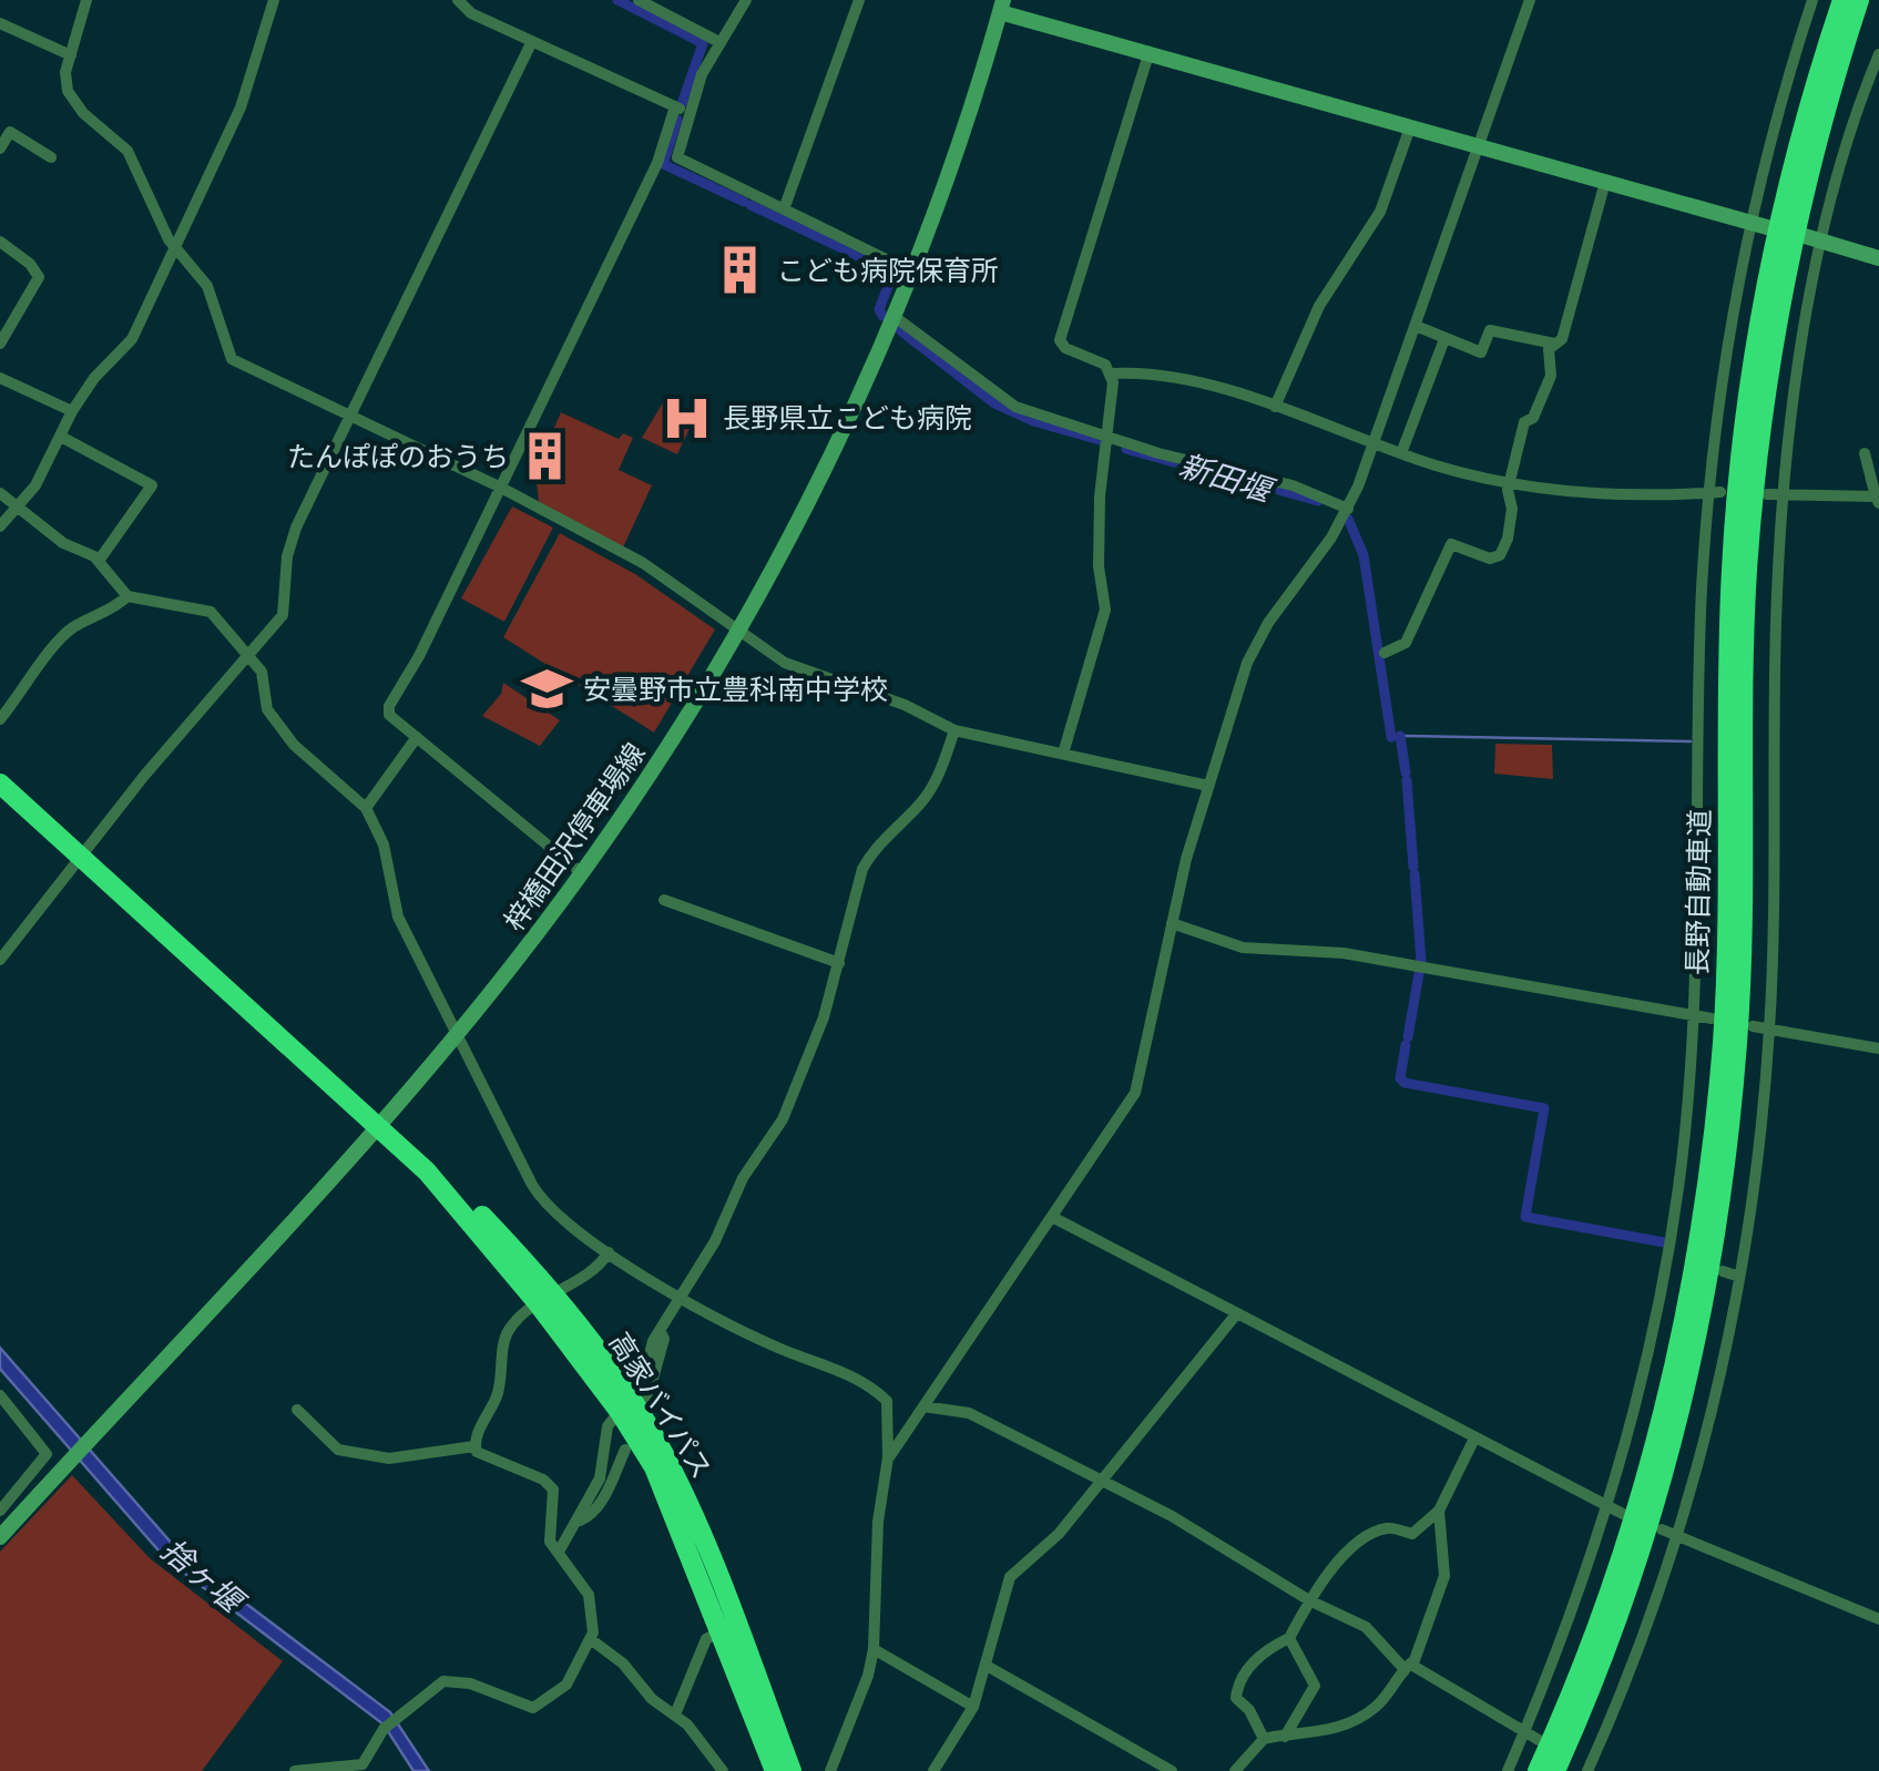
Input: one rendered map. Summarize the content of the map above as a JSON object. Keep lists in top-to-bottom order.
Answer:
{
  "streets": {
    "highway": ["長野自動車道", "高家バイパス"],
    "street": ["梓橋田沢停車場線"]
  },
  "crossings": [
    ["梓橋田沢停車場線", "高家バイパス"]
  ],
  "water": ["新田堰", "捨ヶ堰"],
  "places": {
    "building": ["こども病院保育所", "たんぽぽのおうち"],
    "hospital": ["長野県立こども病院"],
    "school or university": ["安曇野市立豊科南中学校"]
  }
}
